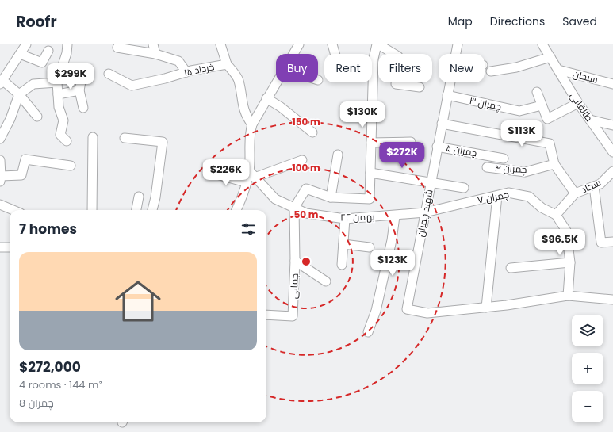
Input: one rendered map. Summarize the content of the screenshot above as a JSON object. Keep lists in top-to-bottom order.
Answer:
{
  "streets": {
    "street": [
      "۱۵ خرداد",
      "سبحان",
      "چمران ۳",
      "طالقانی",
      "چمران ۵",
      "چمران ۴",
      "سجاد",
      "چمران ۷",
      "شهید چمران",
      "۲۲ بهمن",
      "جمالی"
    ]
  },
  "crossings": [
    ["سبحان", "طالقانی"],
    ["چمران ۳", "شهید چمران"],
    ["چمران ۵", "شهید چمران"],
    ["سجاد", "چمران ۷"],
    ["چمران ۷", "شهید چمران"],
    ["چمران ۷", "۲۲ بهمن"],
    ["شهید چمران", "۲۲ بهمن"],
    ["۲۲ بهمن", "جمالی"]
  ],
  "page": {
    "header": "Roofr",
    "nav": ["Map", "Directions", "Saved"],
    "chip": [
      "Buy",
      "Rent",
      "Filters",
      "New"
    ],
    "price": [
      "$299K",
      "$130K",
      "$113K",
      "$272K",
      "$226K",
      "$96.5K",
      "$123K"
    ],
    "heading": "7 homes",
    "list": [
      {
        "name": "$272,000",
        "note": "4 rooms · 144 m² · چمران 8"
      }
    ],
    "map_buttons": ["+", "−"]
  },
  "rings": ["150 m", "100 m", "50 m"]
}
